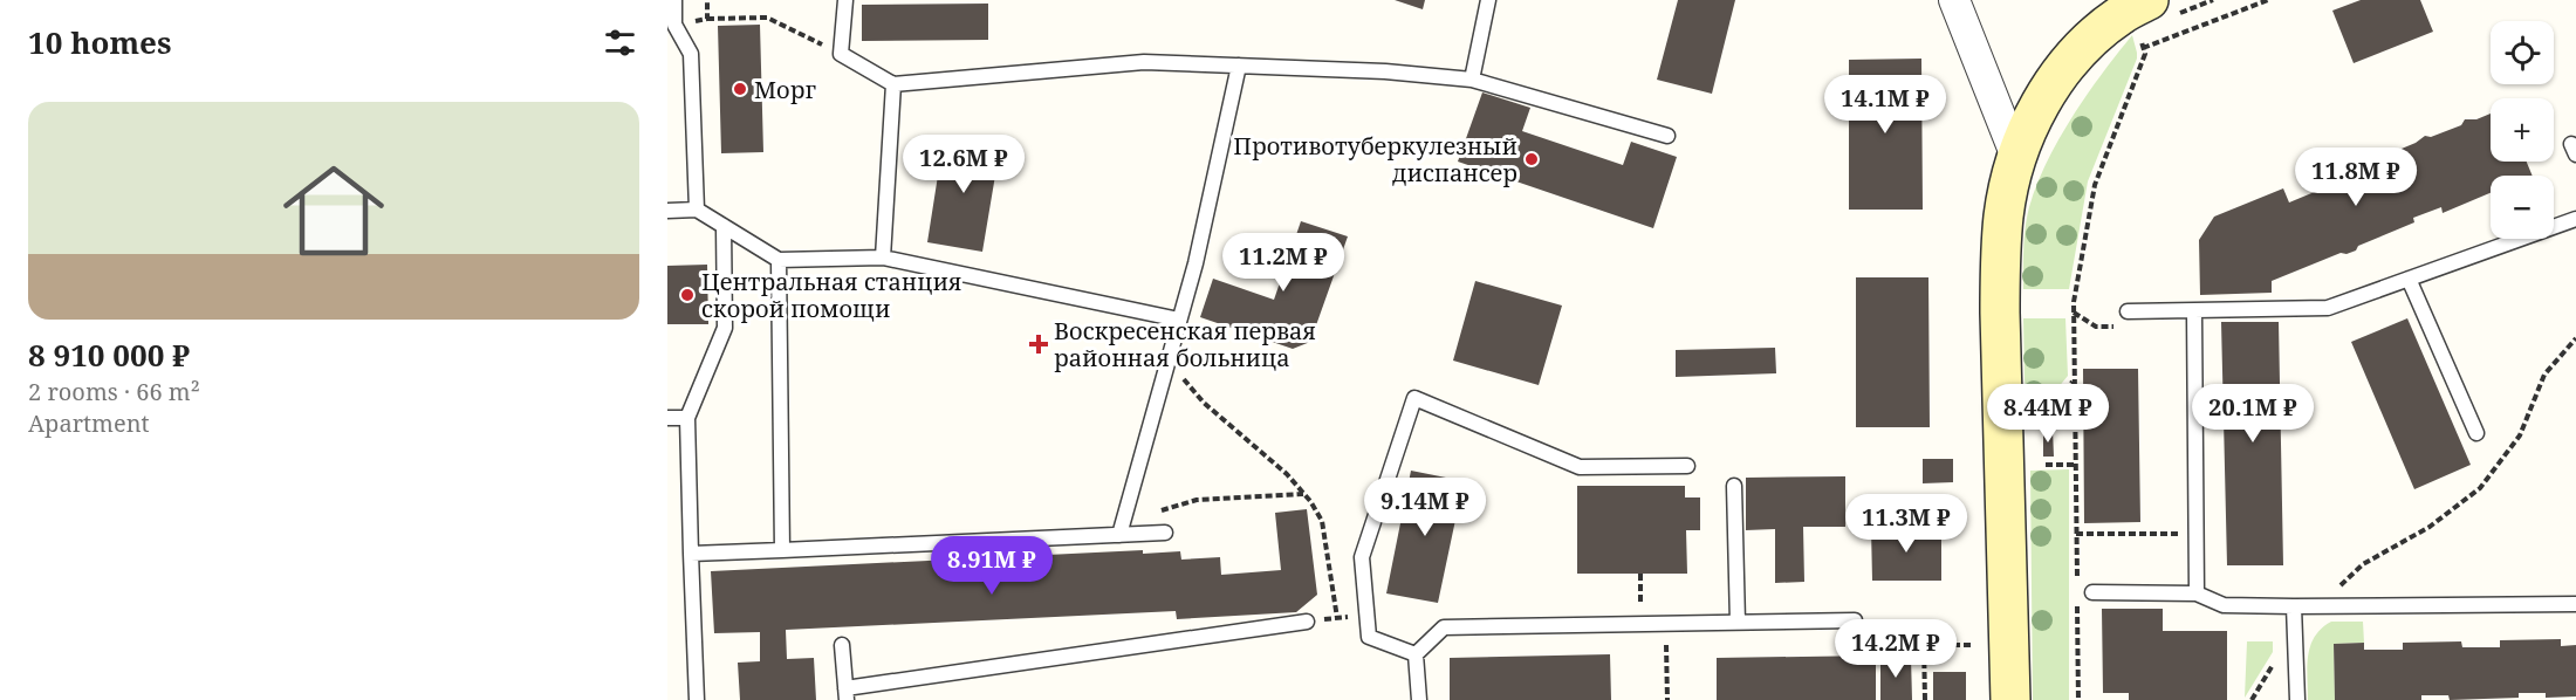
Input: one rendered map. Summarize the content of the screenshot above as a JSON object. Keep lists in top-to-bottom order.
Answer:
{
  "places": {
    "other": ["Морг", "Противотуберкулезный диспансер", "Центральная станция скорой помощи"],
    "health": ["Воскресенская первая районная больница"]
  },
  "page": {
    "heading": "10 homes",
    "map_buttons": ["+", "−"],
    "price": [
      "14.1M ₽",
      "12.6M ₽",
      "11.8M ₽",
      "11.2M ₽",
      "8.44M ₽",
      "20.1M ₽",
      "9.14M ₽",
      "11.3M ₽",
      "8.91M ₽",
      "14.2M ₽"
    ],
    "list": [
      {
        "name": "8 910 000 ₽",
        "note": "2 rooms · 66 m² · Apartment"
      }
    ]
  }
}
